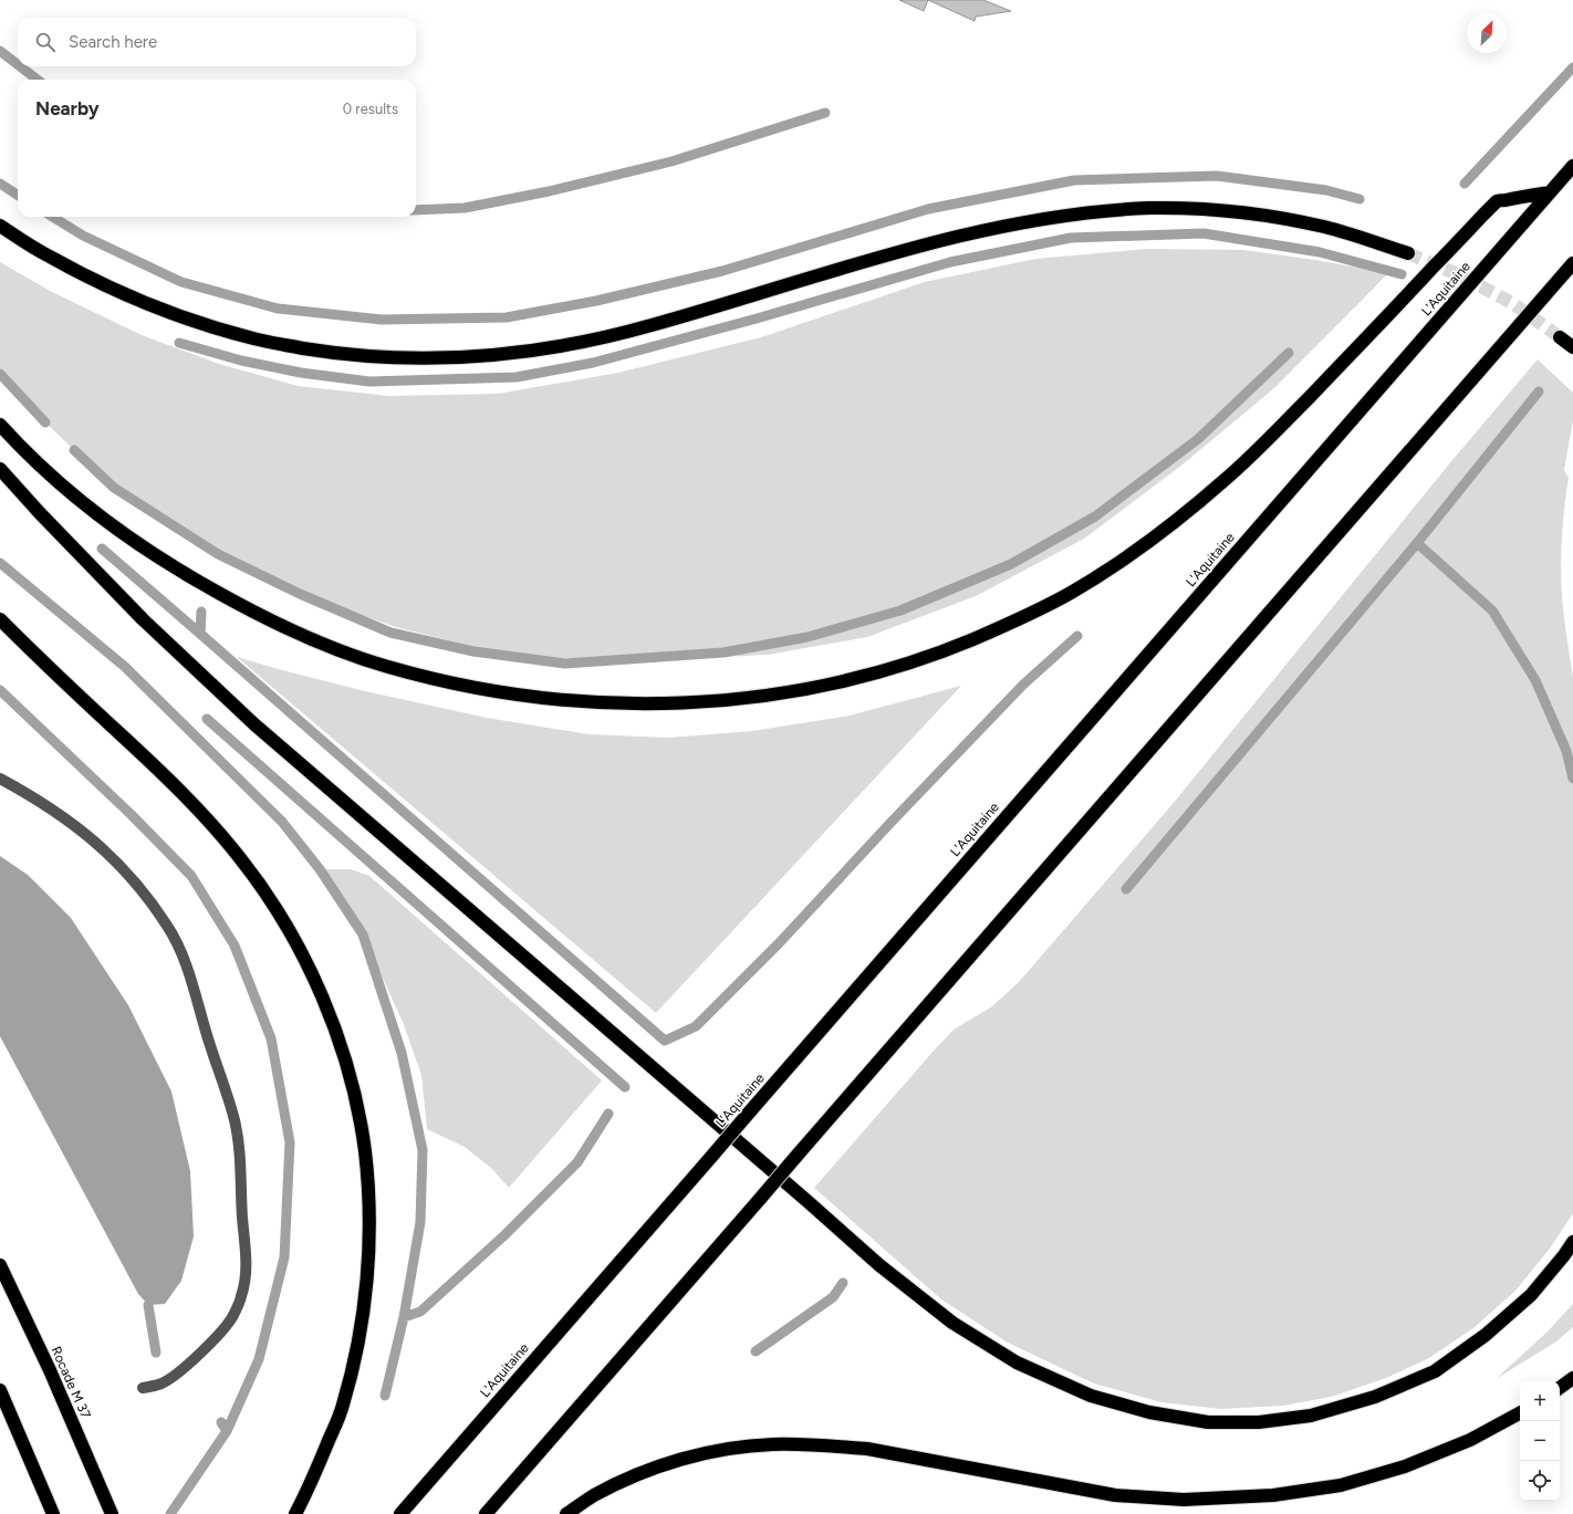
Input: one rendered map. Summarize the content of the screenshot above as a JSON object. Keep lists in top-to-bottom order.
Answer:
{
  "streets": {
    "highway": ["L'Aquitaine", "Rocade M 37"]
  },
  "north": "top right",
  "page": {
    "search": "Search here",
    "heading": ["Nearby", "0 results"],
    "map_buttons": ["+", "−"]
  }
}
